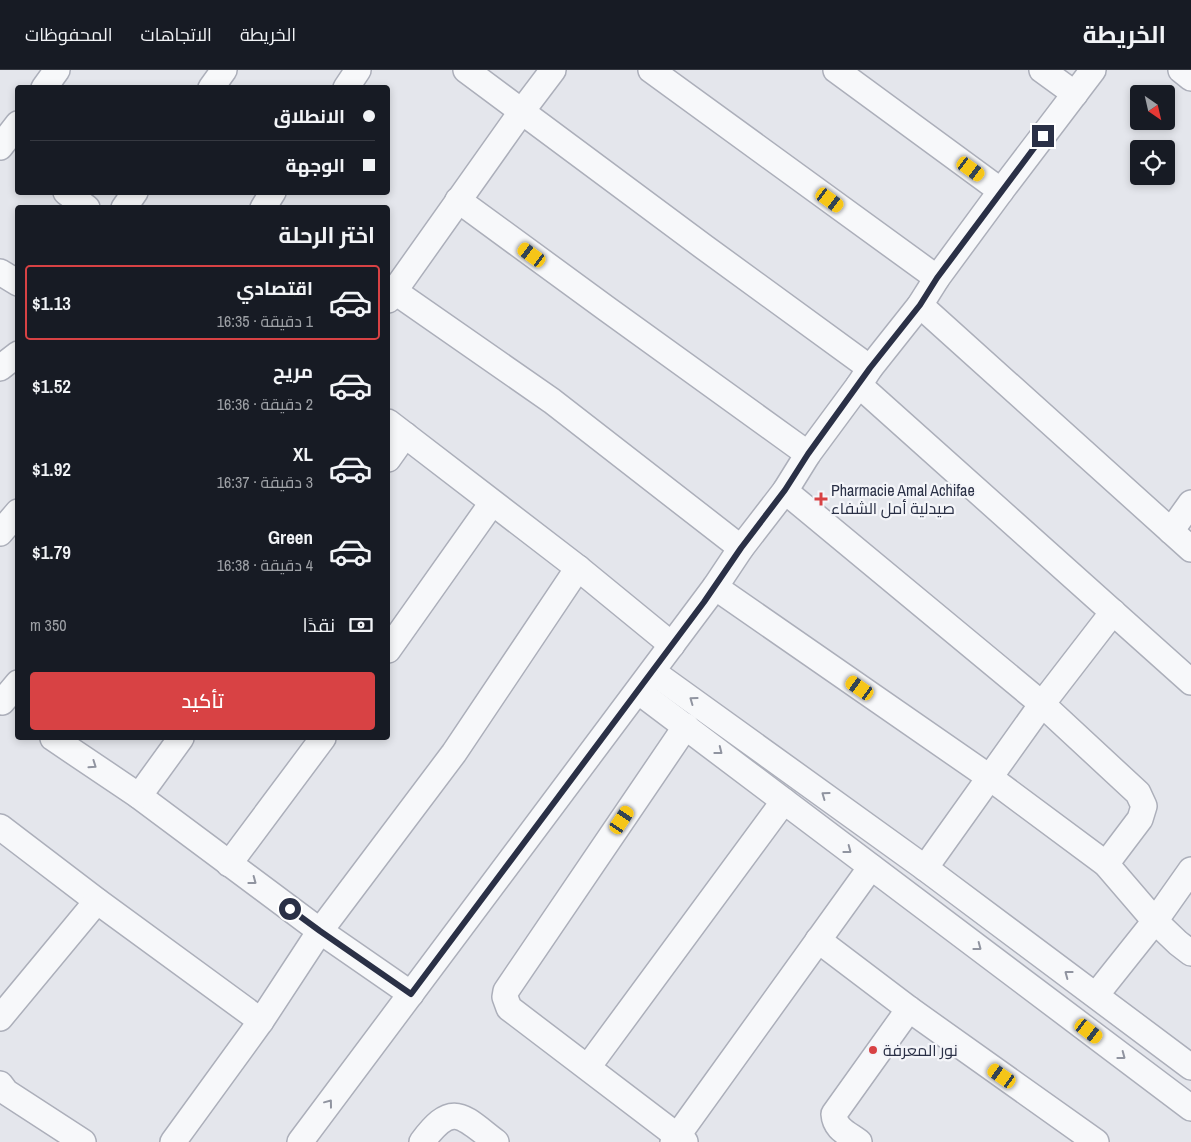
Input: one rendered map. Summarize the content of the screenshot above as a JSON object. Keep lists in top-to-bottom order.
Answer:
{
  "places": {
    "health": ["Pharmacie Amal Achifae صيدلية أمل الشفاء"],
    "other": ["نور المعرفة"]
  },
  "north": "bottom right",
  "page": {
    "header": "الخريطة",
    "nav": ["الخريطة", "الاتجاهات", "المحفوظات"],
    "banner": ["الانطلاق", "الوجهة"],
    "heading": "اختر الرحلة",
    "list": [
      {
        "name": "اقتصادي",
        "note": "1 دقيقة · 16:35",
        "value": "$1.13"
      },
      {
        "name": "مريح",
        "note": "2 دقيقة · 16:36",
        "value": "$1.52"
      },
      {
        "name": "XL",
        "note": "3 دقيقة · 16:37",
        "value": "$1.92"
      },
      {
        "name": "Green",
        "note": "4 دقيقة · 16:38",
        "value": "$1.79"
      }
    ],
    "pay": ["نقدًا", "350 m"],
    "buttons": "تأكيد"
  }
}
